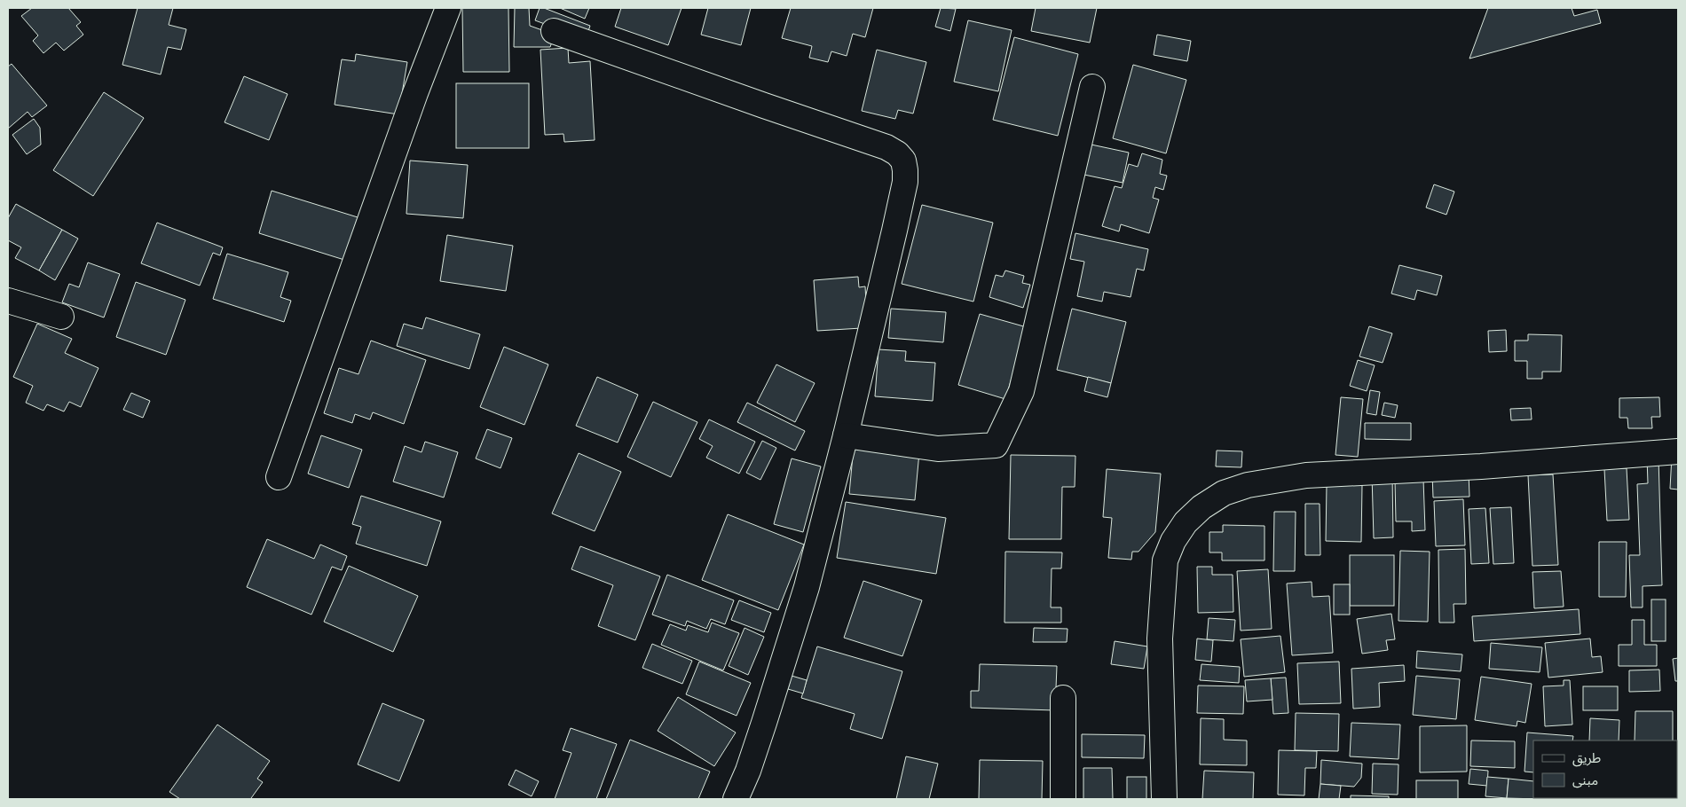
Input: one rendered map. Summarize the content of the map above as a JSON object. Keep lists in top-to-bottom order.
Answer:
{
  "legend": ["طريق", "مبنى"]
}
